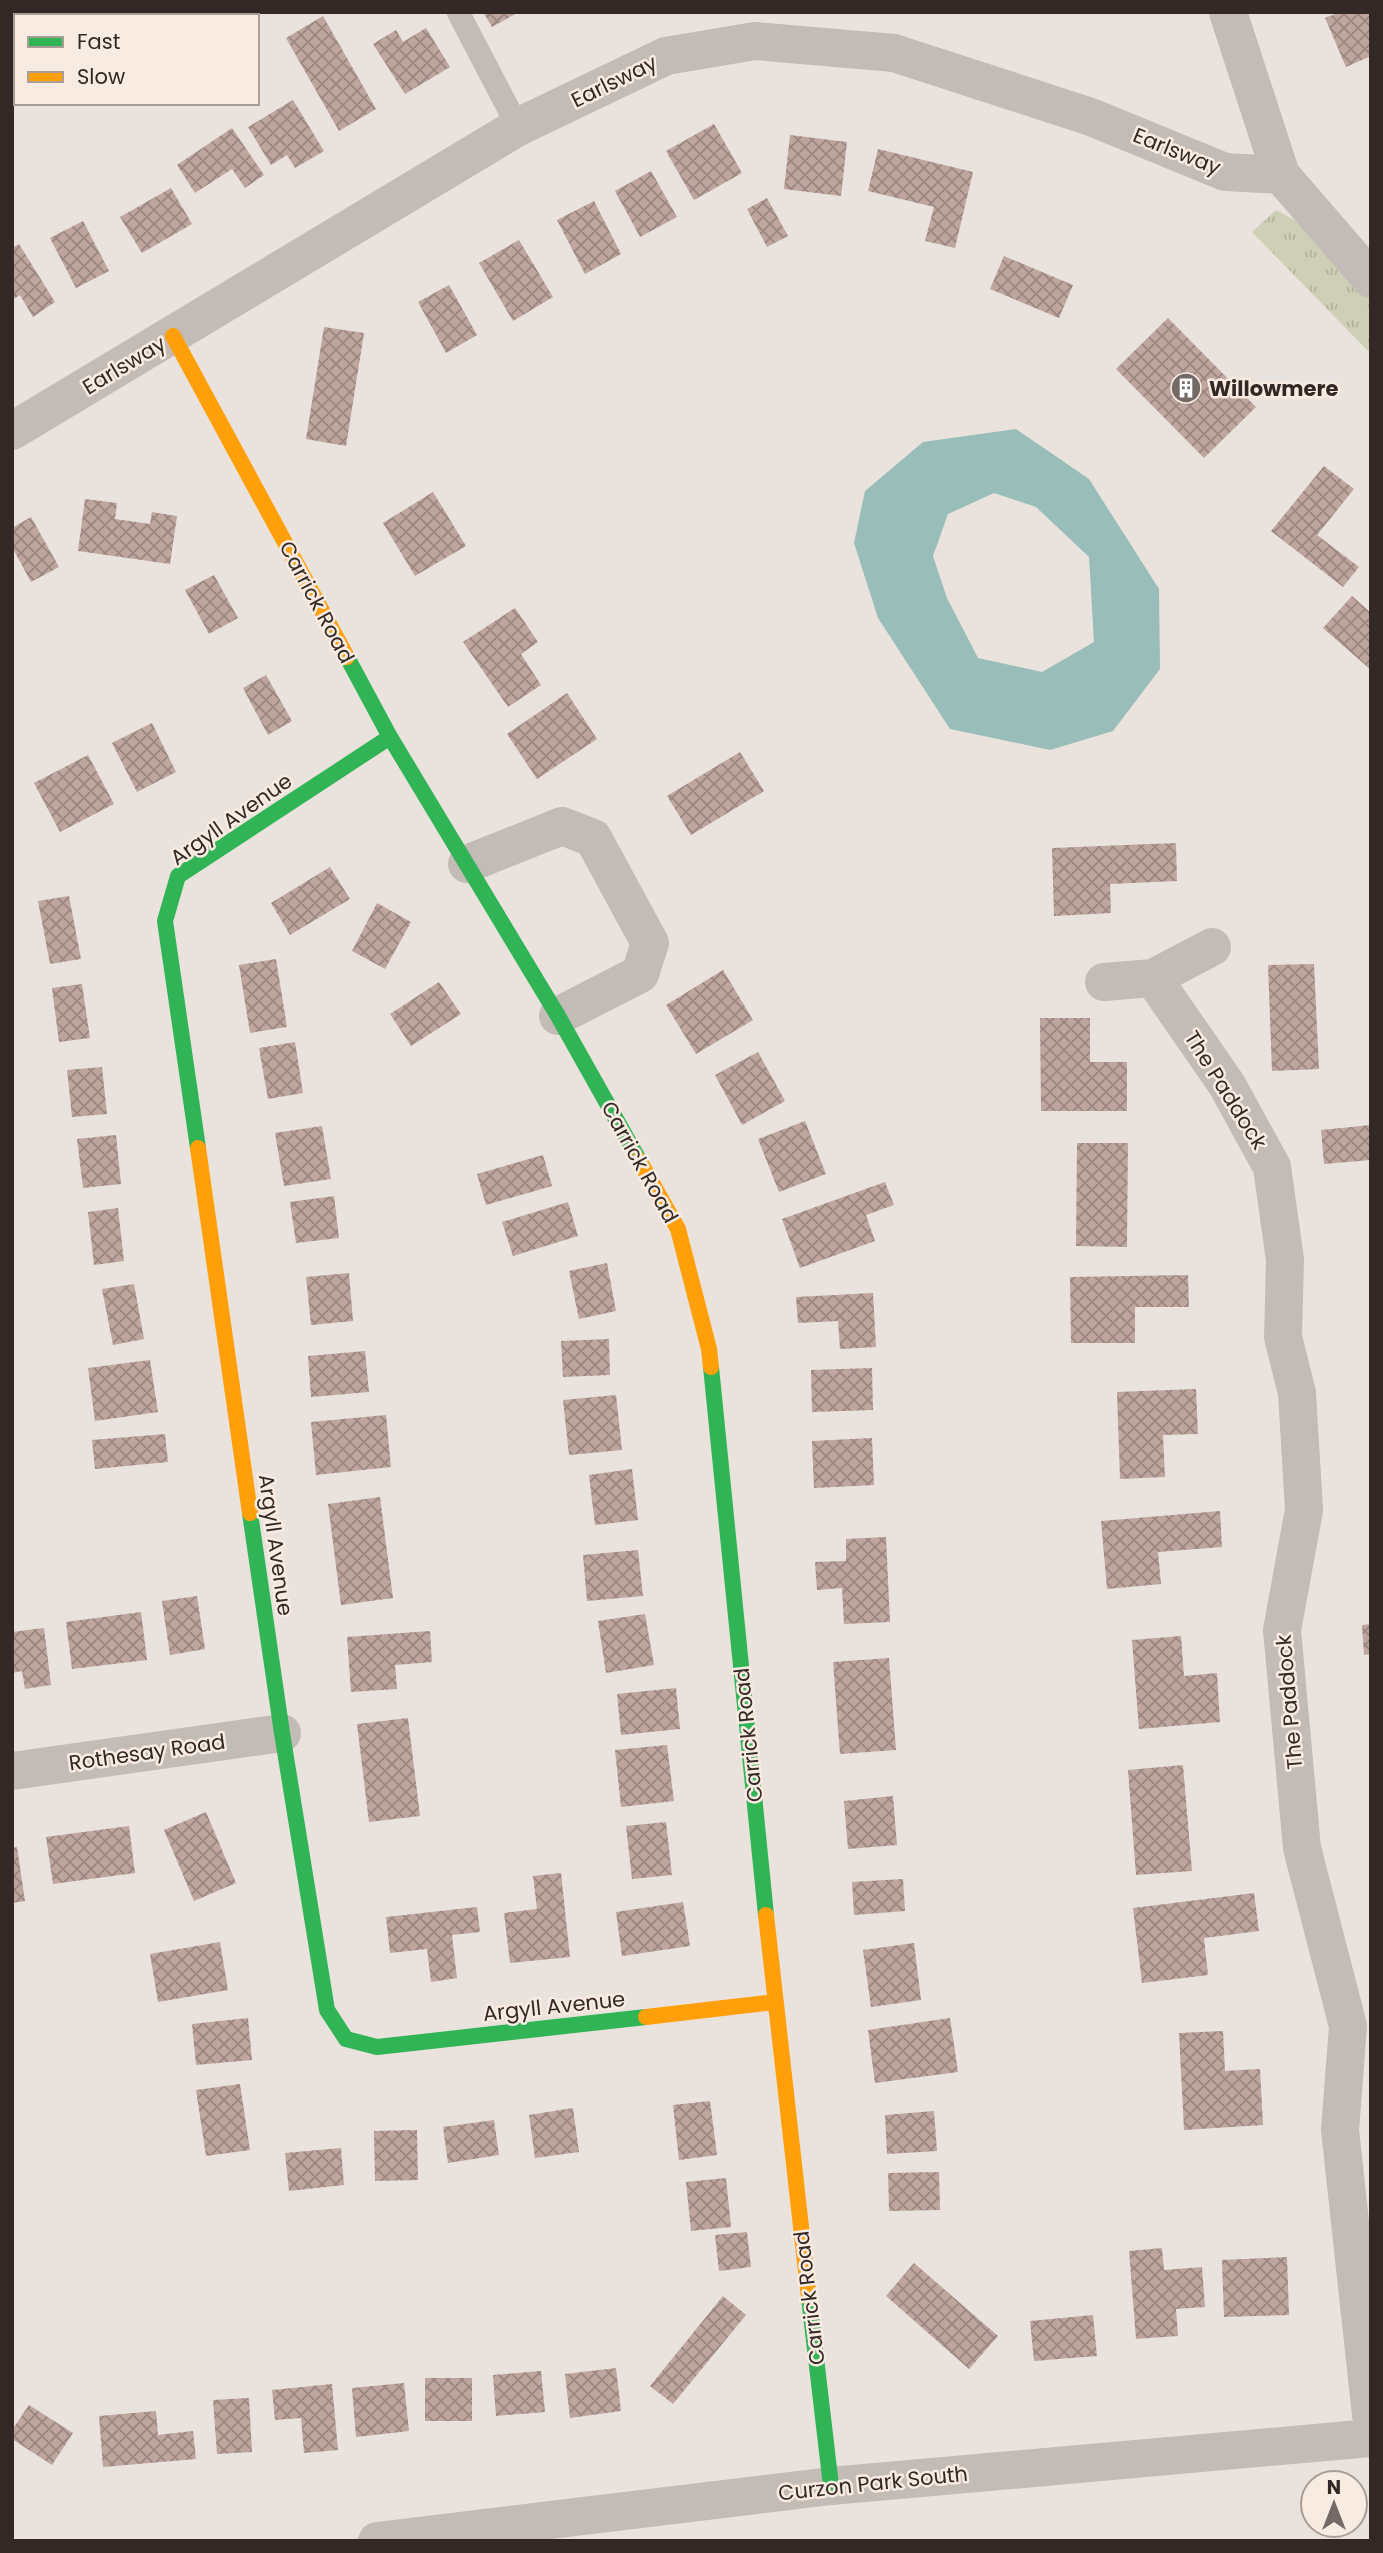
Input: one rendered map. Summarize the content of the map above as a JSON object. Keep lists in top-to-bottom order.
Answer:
{
  "streets": {
    "street": [
      "Earlsway",
      "Carrick Road",
      "Argyll Avenue",
      "The Paddock",
      "Rothesay Road",
      "Curzon Park South"
    ]
  },
  "crossings": [
    ["Earlsway", "Carrick Road"],
    ["Carrick Road", "Argyll Avenue"],
    ["Carrick Road", "Curzon Park South"],
    ["Argyll Avenue", "Rothesay Road"]
  ],
  "places": {
    "building": ["Willowmere"]
  },
  "legend": ["Fast", "Slow"],
  "north": "top"
}
